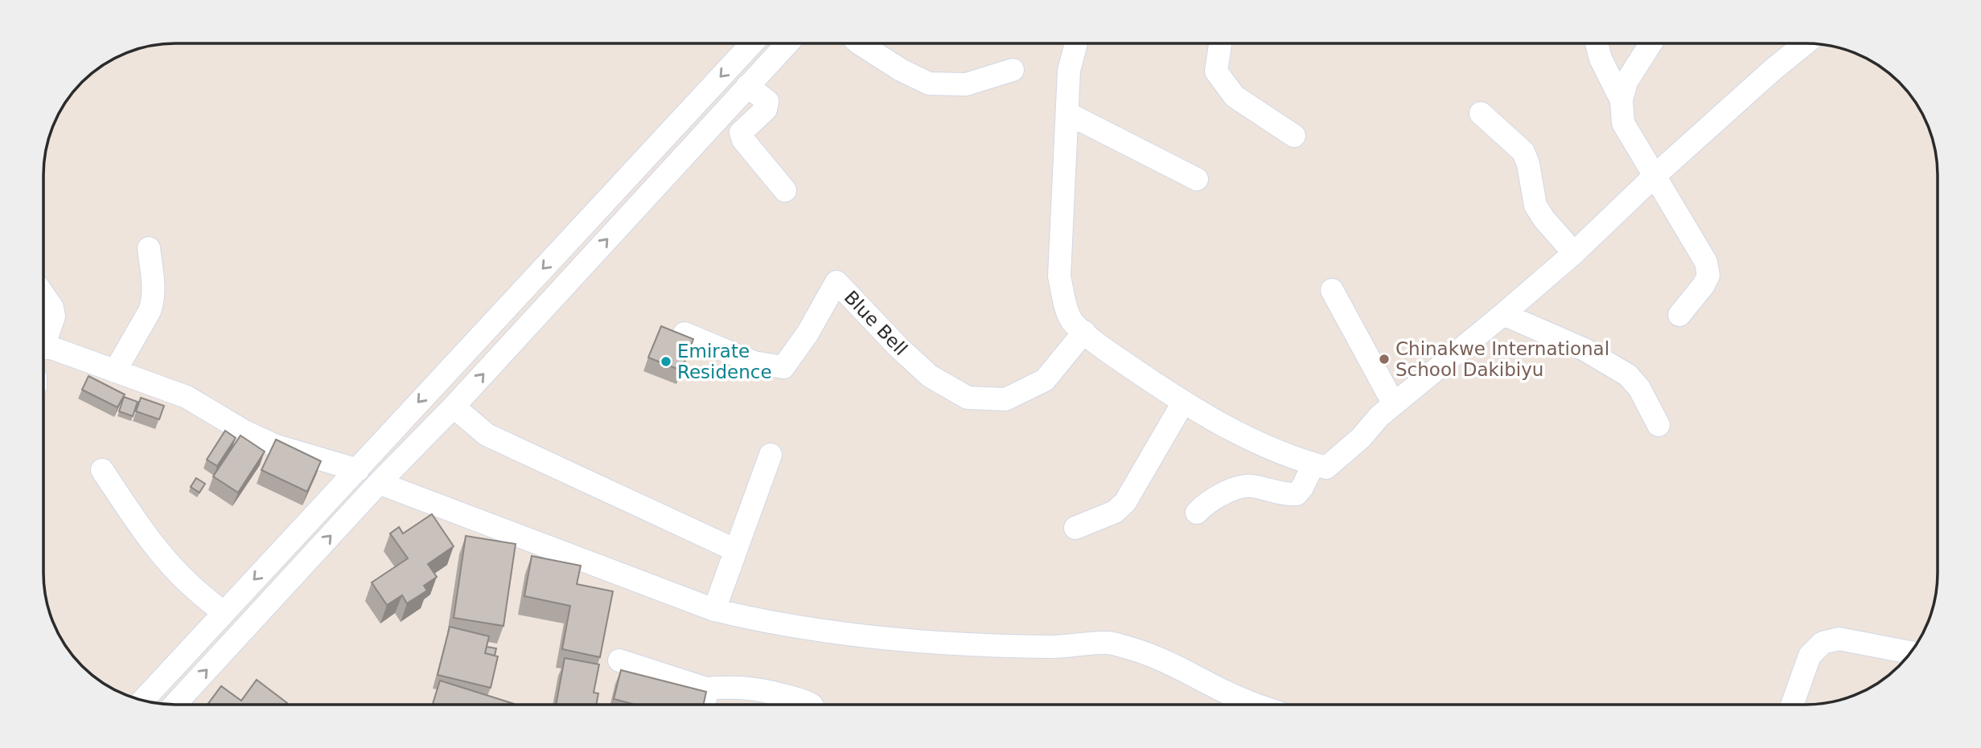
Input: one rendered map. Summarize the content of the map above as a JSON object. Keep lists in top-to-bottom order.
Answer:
{
  "streets": {
    "street": ["Blue Bell"]
  },
  "places": ["Chinakwe International School Dakibiyu", "Emirate Residence"]
}
